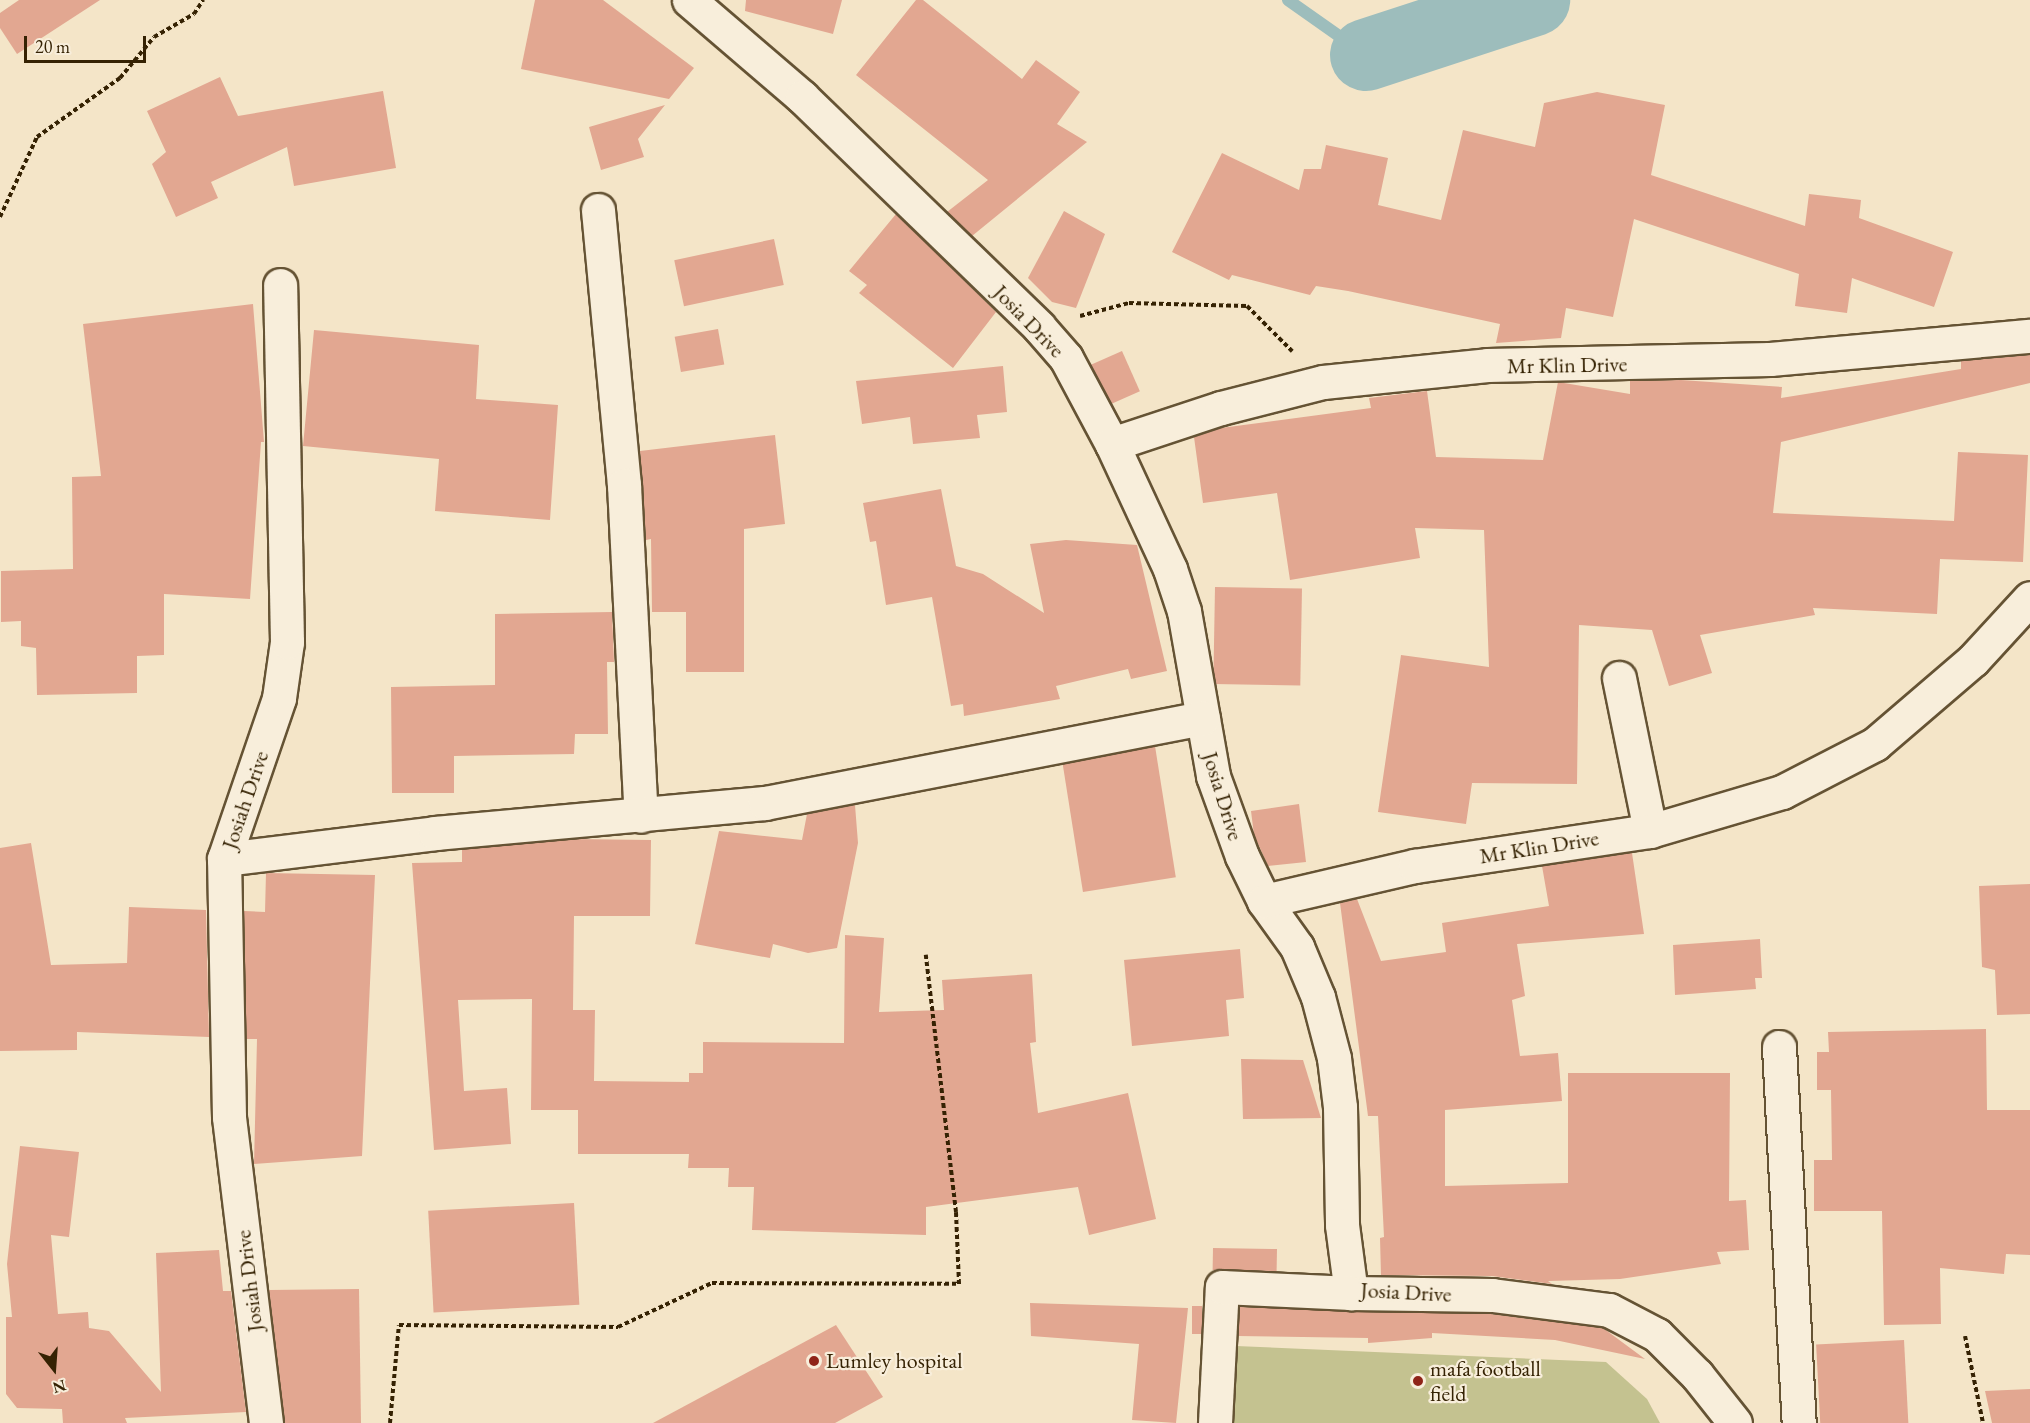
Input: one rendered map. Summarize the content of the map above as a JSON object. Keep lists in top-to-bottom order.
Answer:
{
  "streets": {
    "street": ["Josia Drive", "Mr Klin Drive", "Josiah Drive"]
  },
  "crossings": [
    ["Josia Drive", "Mr Klin Drive"]
  ],
  "places": ["Lumley hospital", "mafa football field"],
  "scale_bar": "20 m",
  "north": "bottom"
}
